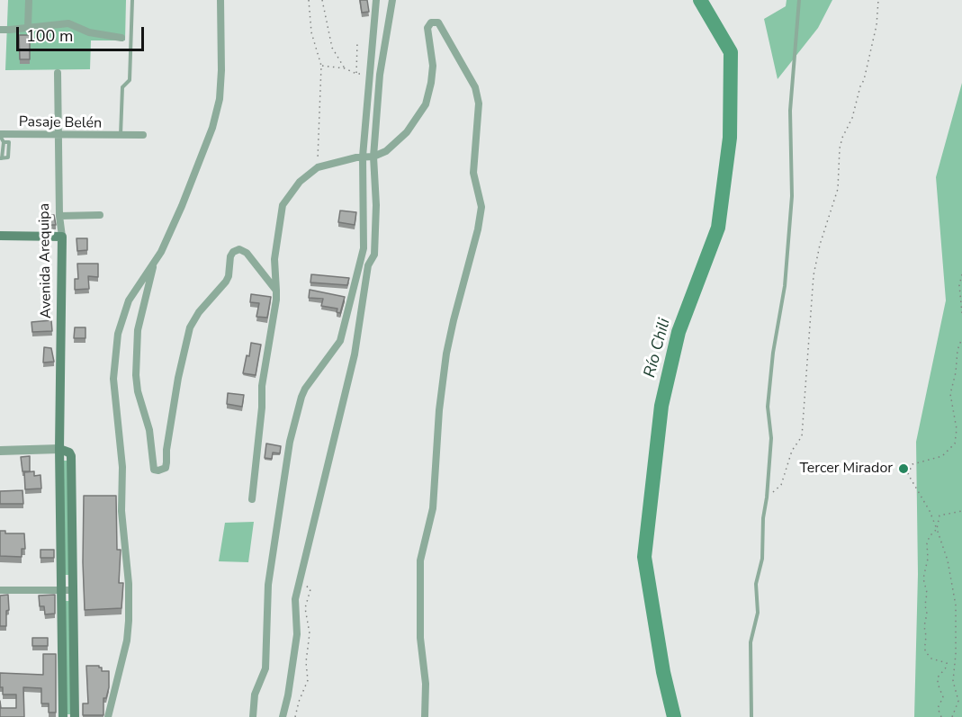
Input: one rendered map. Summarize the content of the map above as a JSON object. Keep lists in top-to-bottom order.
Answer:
{
  "streets": {
    "main road": ["Avenida Arequipa"],
    "street": ["Pasaje Belén"]
  },
  "crossings": [
    ["Pasaje Belén", "Avenida Arequipa"]
  ],
  "water": ["Río Chili"],
  "places": ["Tercer Mirador"],
  "scale_bar": "100 m"
}
